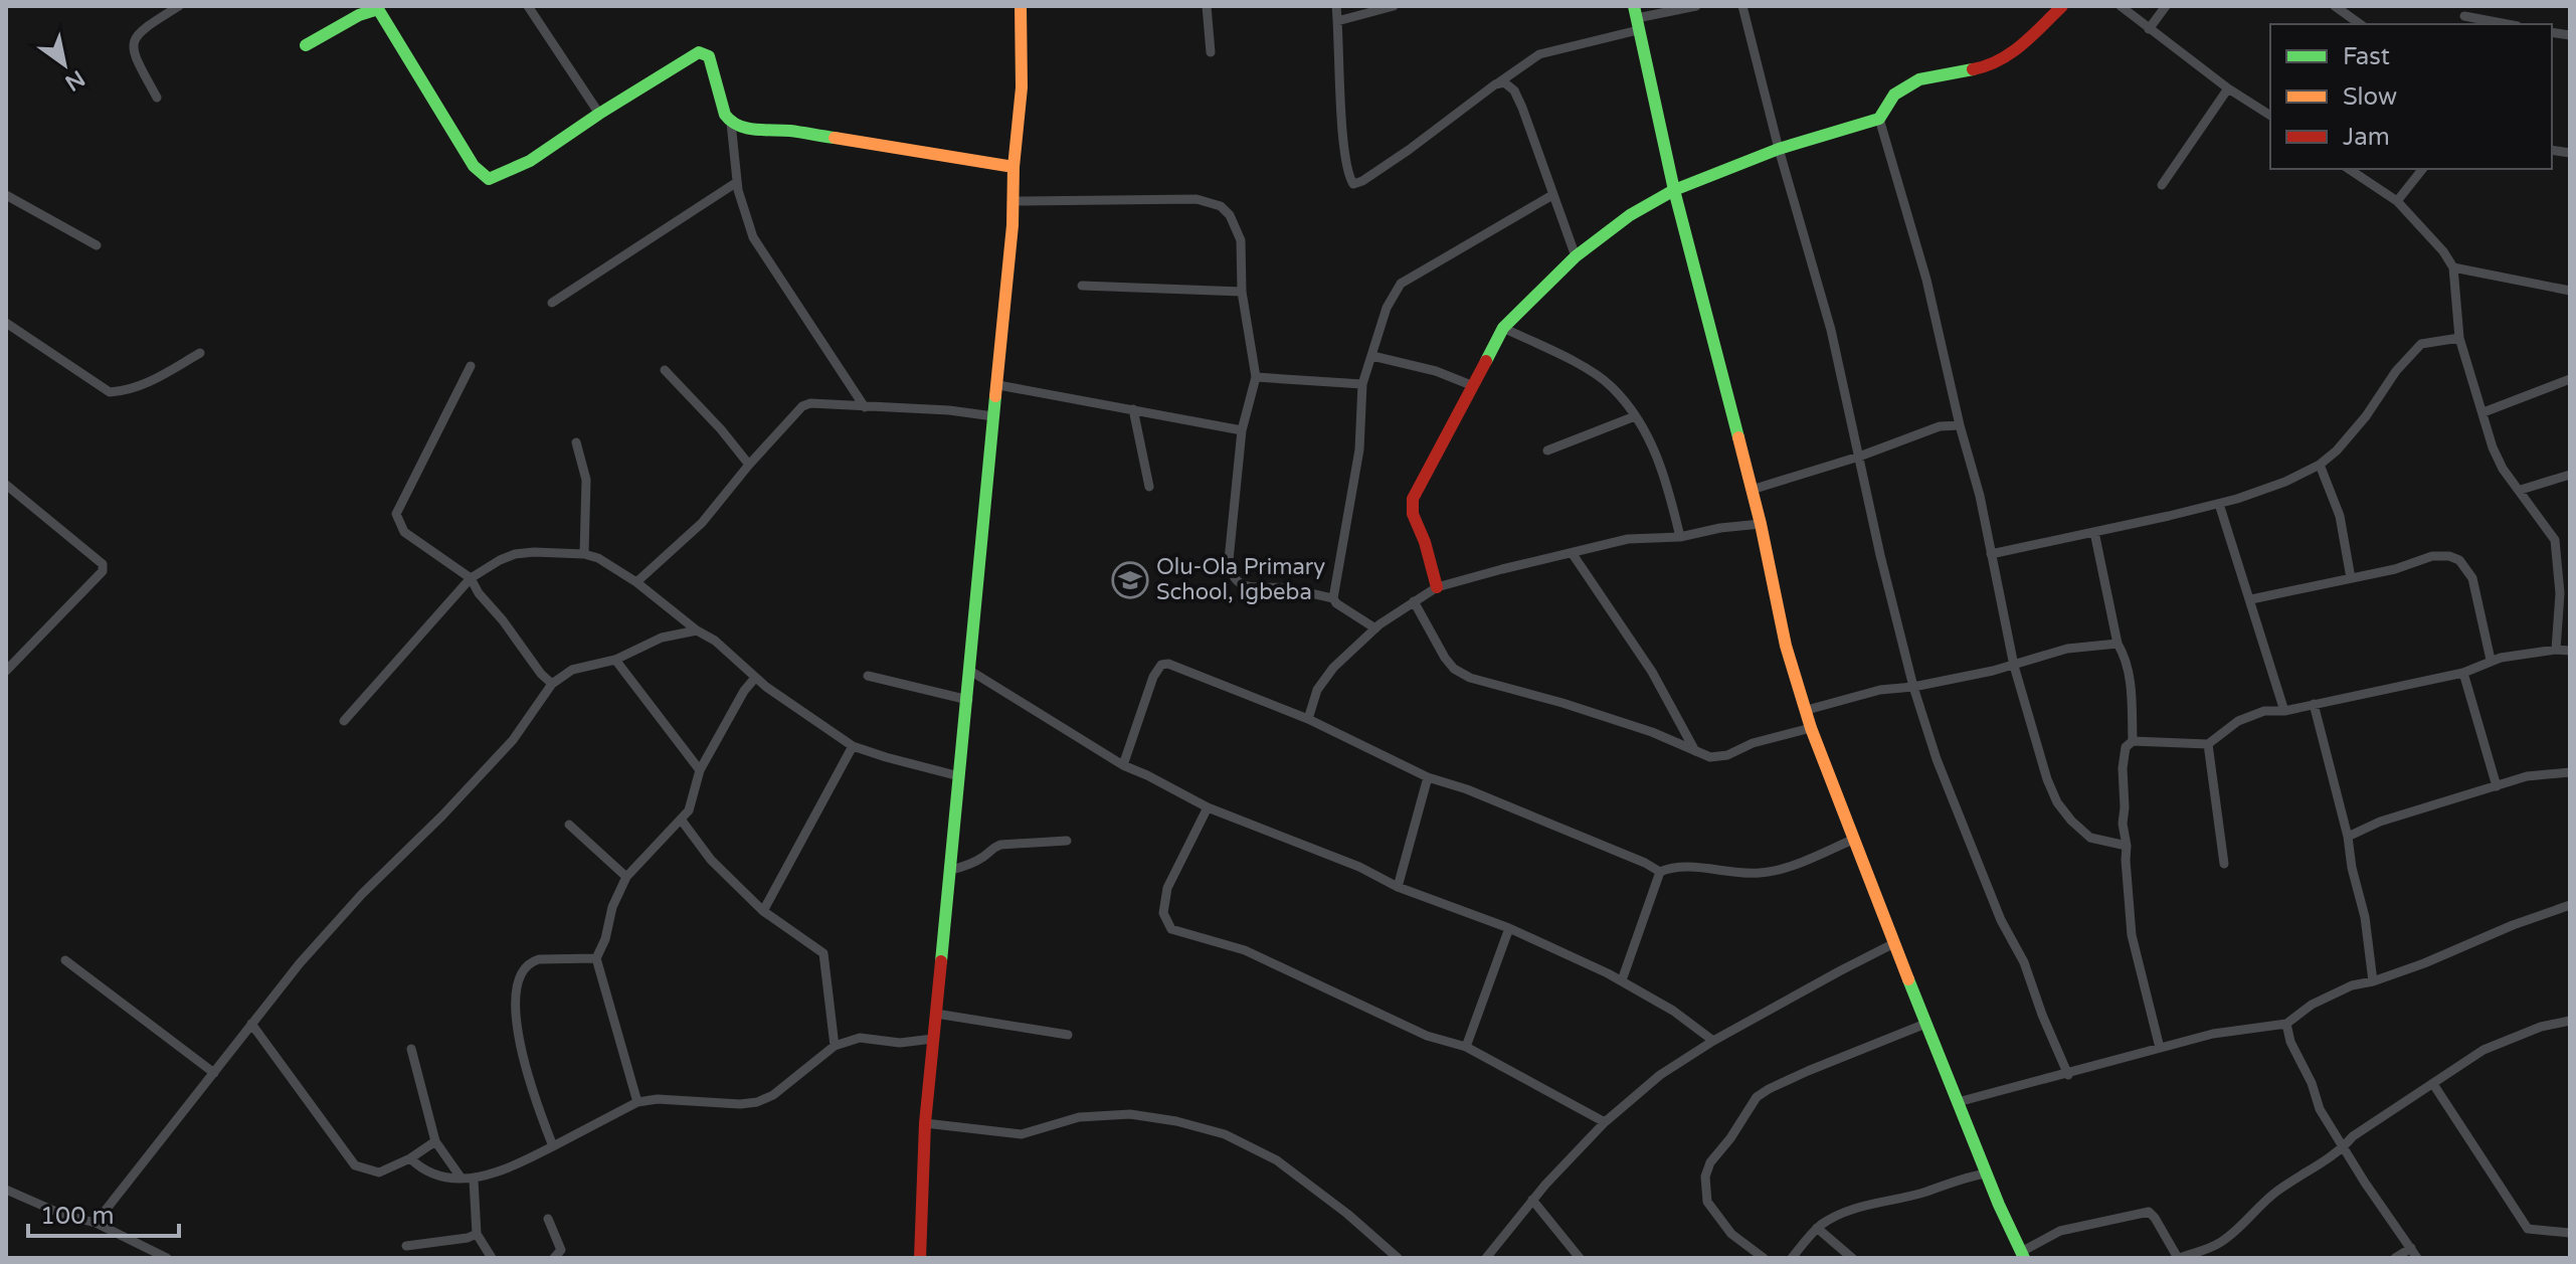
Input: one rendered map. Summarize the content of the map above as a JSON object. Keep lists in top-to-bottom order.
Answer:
{
  "places": {
    "school or university": ["Olu-Ola Primary School, Igbeba"]
  },
  "legend": ["Fast", "Slow", "Jam"],
  "scale_bar": "100 m",
  "north": "bottom right"
}
